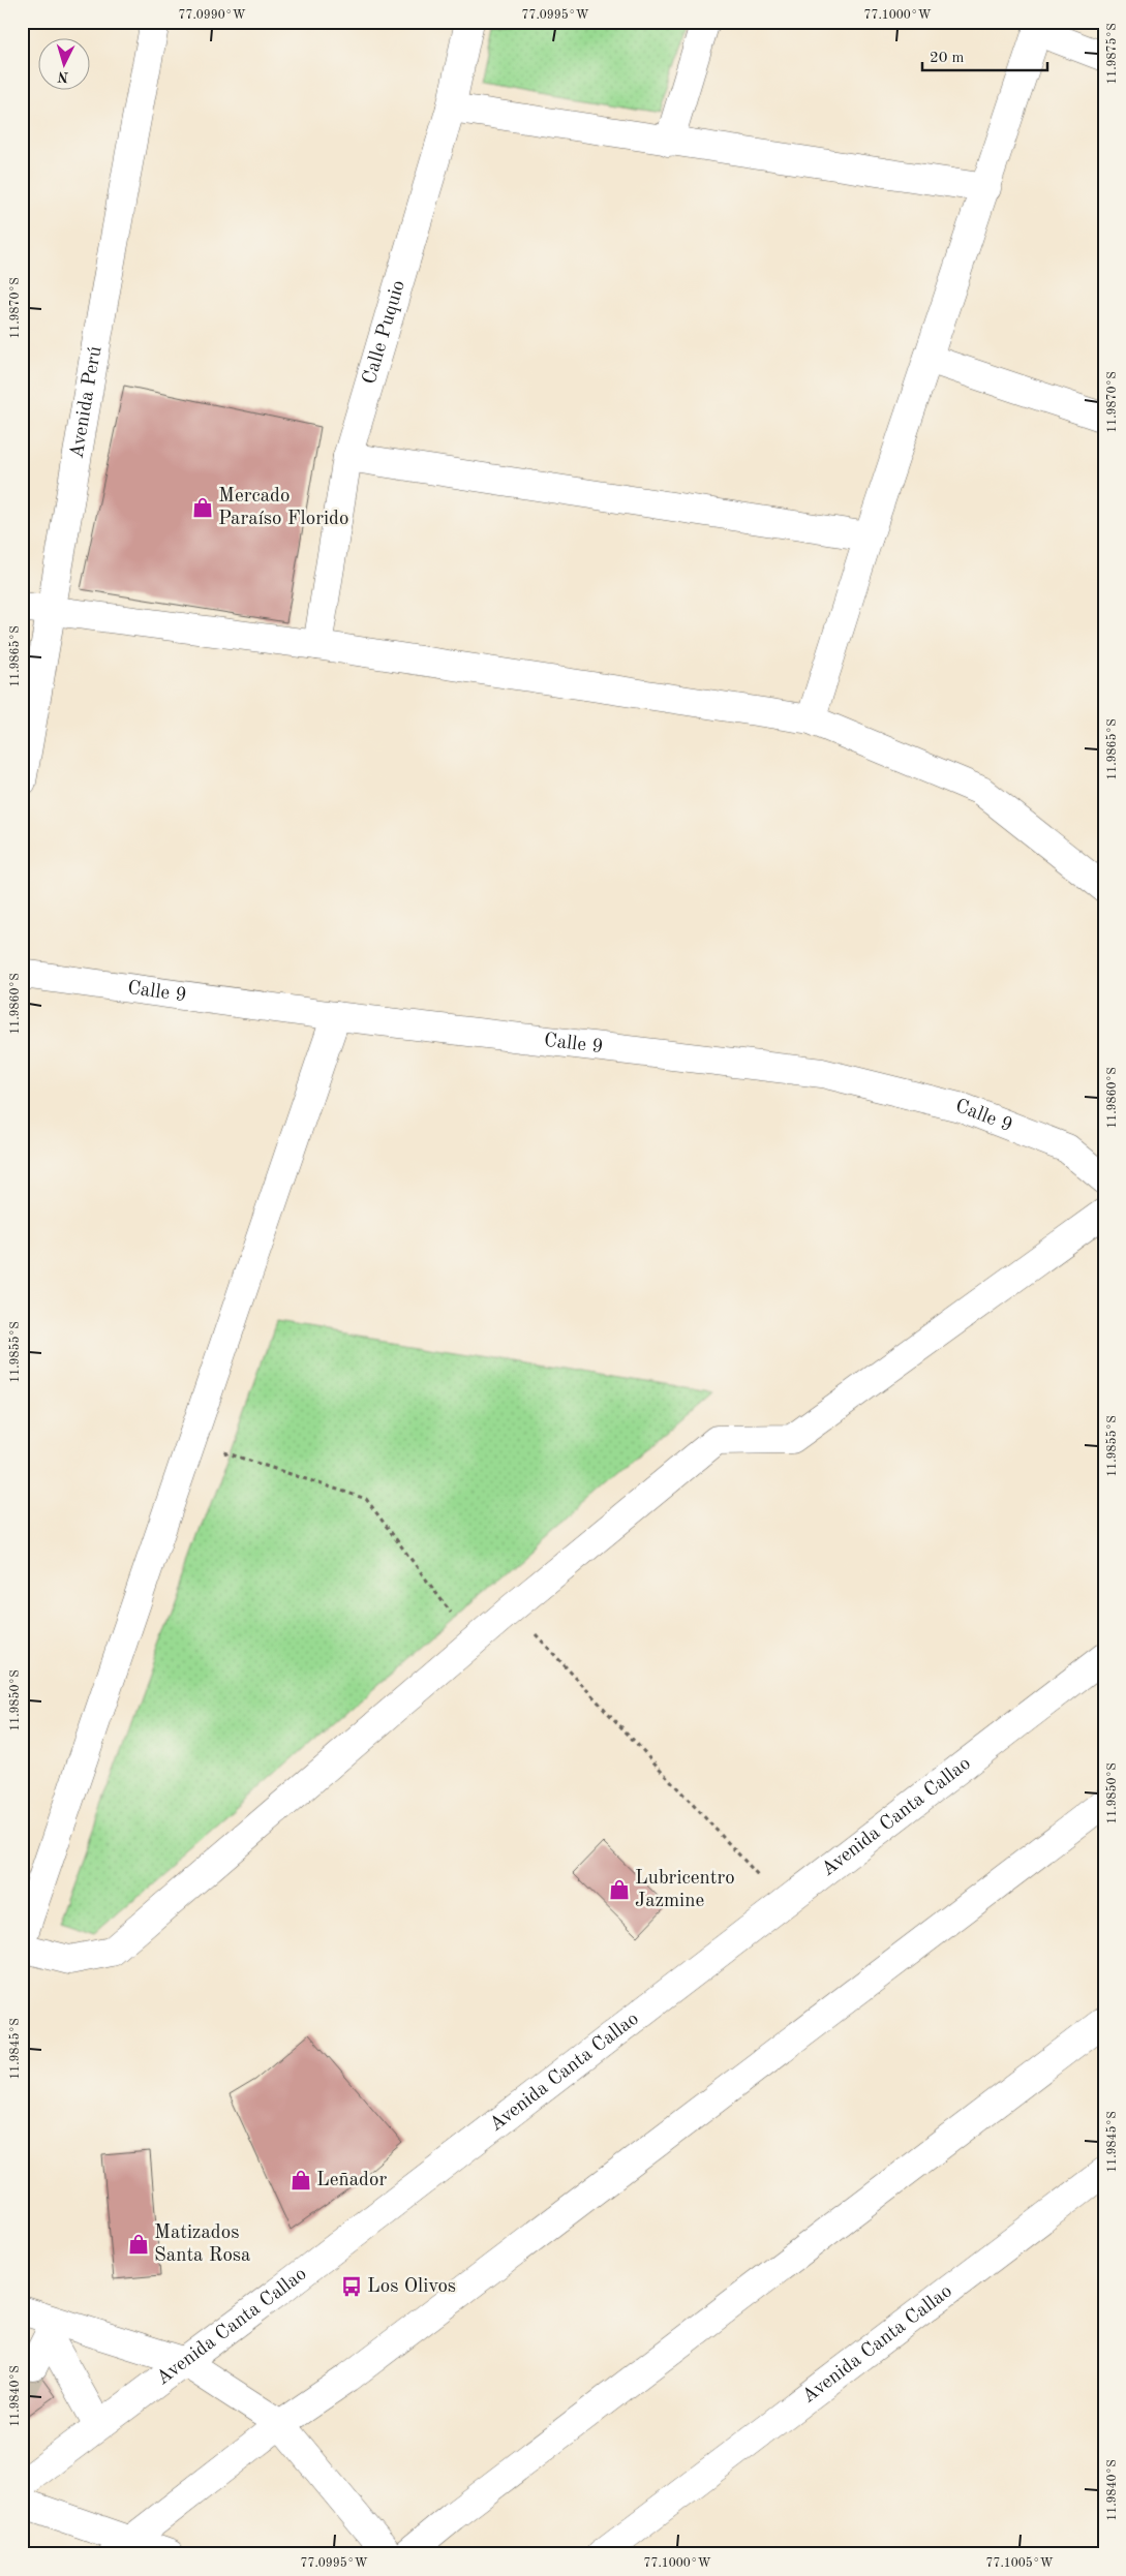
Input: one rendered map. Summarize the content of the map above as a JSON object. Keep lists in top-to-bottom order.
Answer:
{
  "streets": {
    "main road": [
      "Calle Puquio",
      "Avenida Perú",
      "Calle 9",
      "Avenida Canta Callao"
    ]
  },
  "places": {
    "shop": [
      "Mercado Paraíso Florido",
      "Lubricentro Jazmine",
      "Leñador",
      "Matizados Santa Rosa"
    ],
    "bus stop": ["Los Olivos"]
  },
  "scale_bar": "20 m",
  "north": "bottom",
  "coordinates": [
    "77.0990°W",
    "77.0995°W",
    "77.1000°W",
    "11.9875°S",
    "11.9870°S",
    "11.9865°S",
    "11.9860°S",
    "11.9855°S",
    "11.9850°S",
    "11.9845°S",
    "11.9840°S",
    "77.1005°W"
  ]
}
